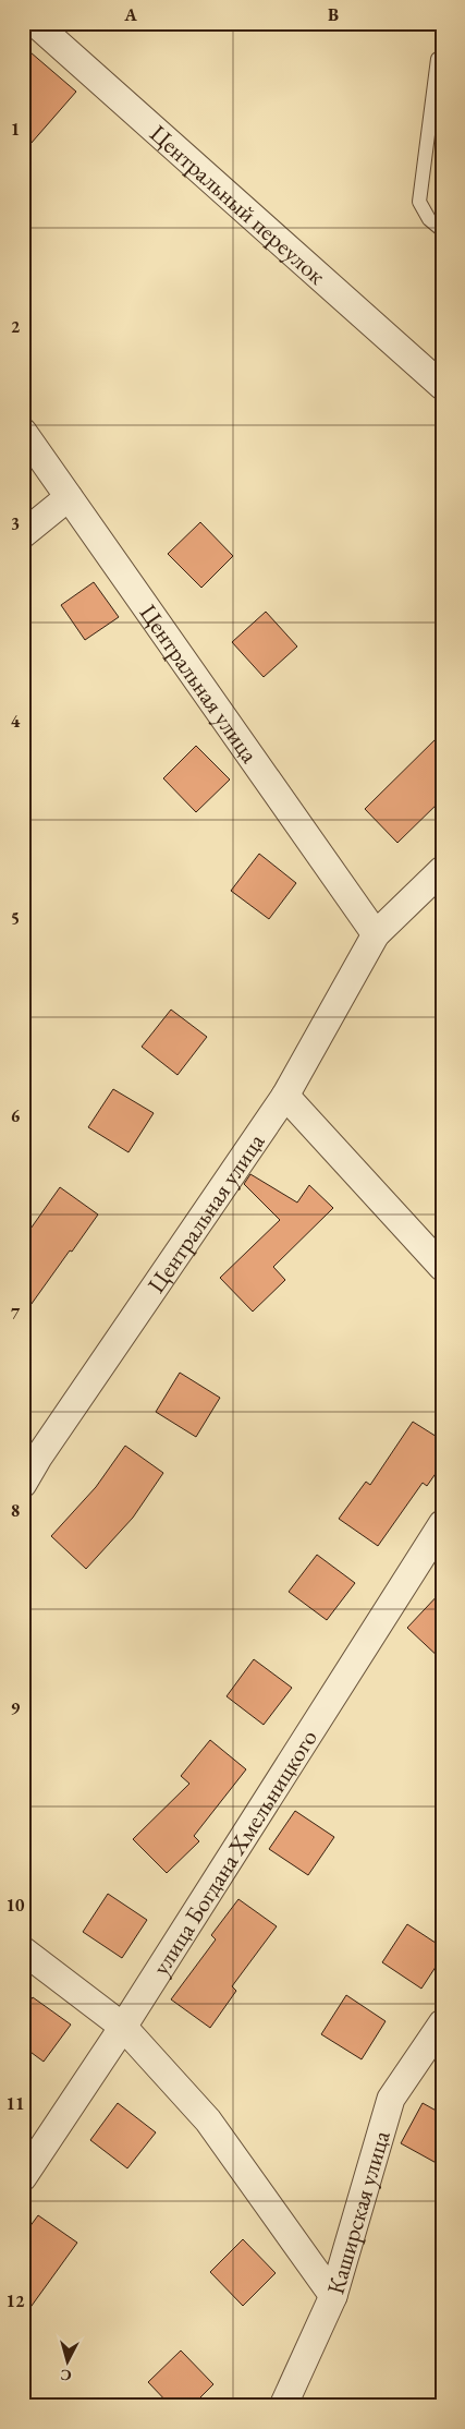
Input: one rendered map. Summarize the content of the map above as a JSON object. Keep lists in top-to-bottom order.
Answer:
{
  "streets": {
    "street": [
      "Центральный переулок",
      "Центральная улица",
      "улица Богдана Хмельницкого",
      "Каширская улица"
    ]
  },
  "north": "bottom",
  "grid": {
    "columns": ["A", "B"],
    "rows": [
      "1",
      "2",
      "3",
      "4",
      "5",
      "6",
      "7",
      "8",
      "9",
      "10",
      "11",
      "12"
    ]
  }
}
